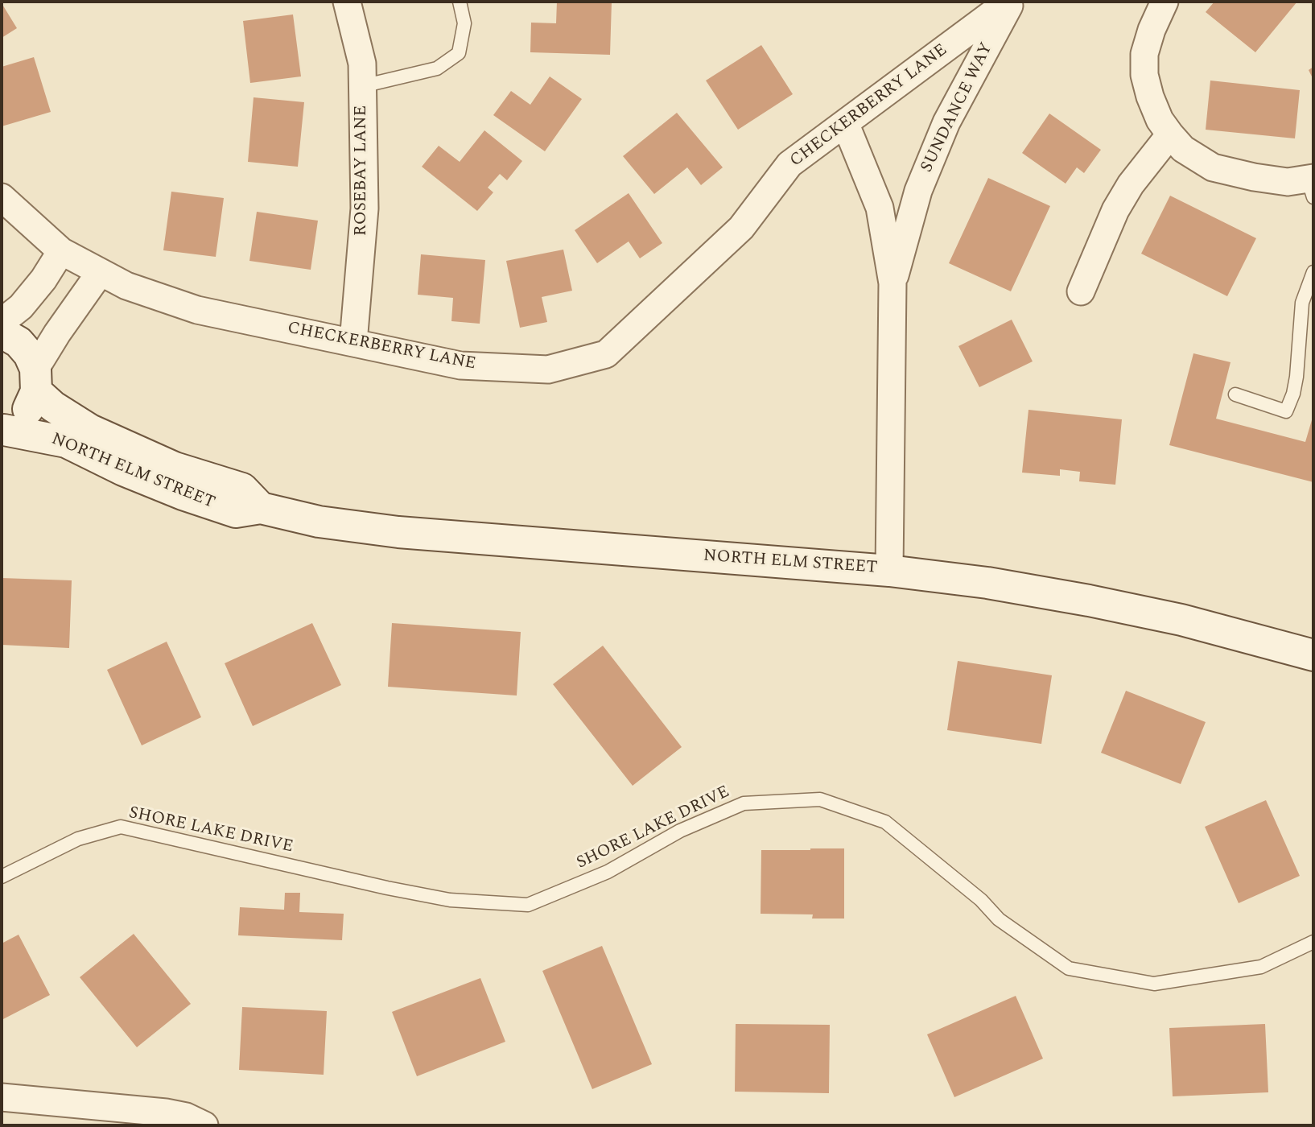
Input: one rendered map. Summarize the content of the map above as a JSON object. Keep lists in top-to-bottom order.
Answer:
{
  "streets": {
    "main road": ["NORTH ELM STREET"],
    "street": ["CHECKERBERRY LANE", "SUNDANCE WAY", "ROSEBAY LANE"],
    "lane": ["SHORE LAKE DRIVE"]
  },
  "crossings": [
    ["CHECKERBERRY LANE", "SUNDANCE WAY"],
    ["CHECKERBERRY LANE", "ROSEBAY LANE"],
    ["SUNDANCE WAY", "NORTH ELM STREET"]
  ]
}
